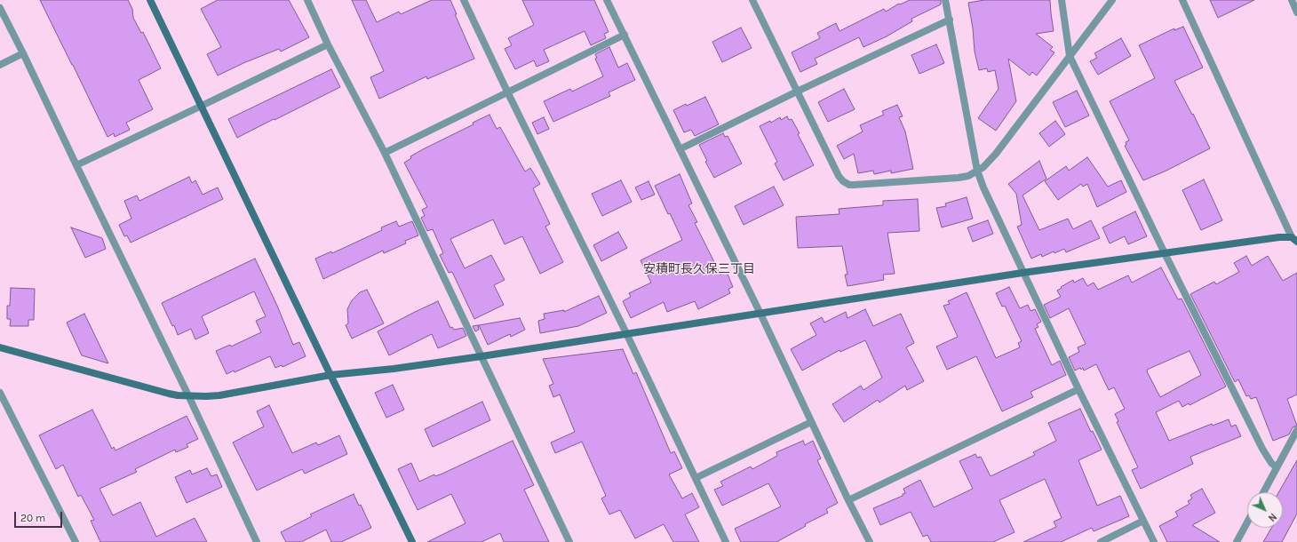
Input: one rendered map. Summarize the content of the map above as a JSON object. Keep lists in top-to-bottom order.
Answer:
{
  "districts": ["安積町長久保三丁目"],
  "scale_bar": "20 m",
  "north": "bottom right"
}
